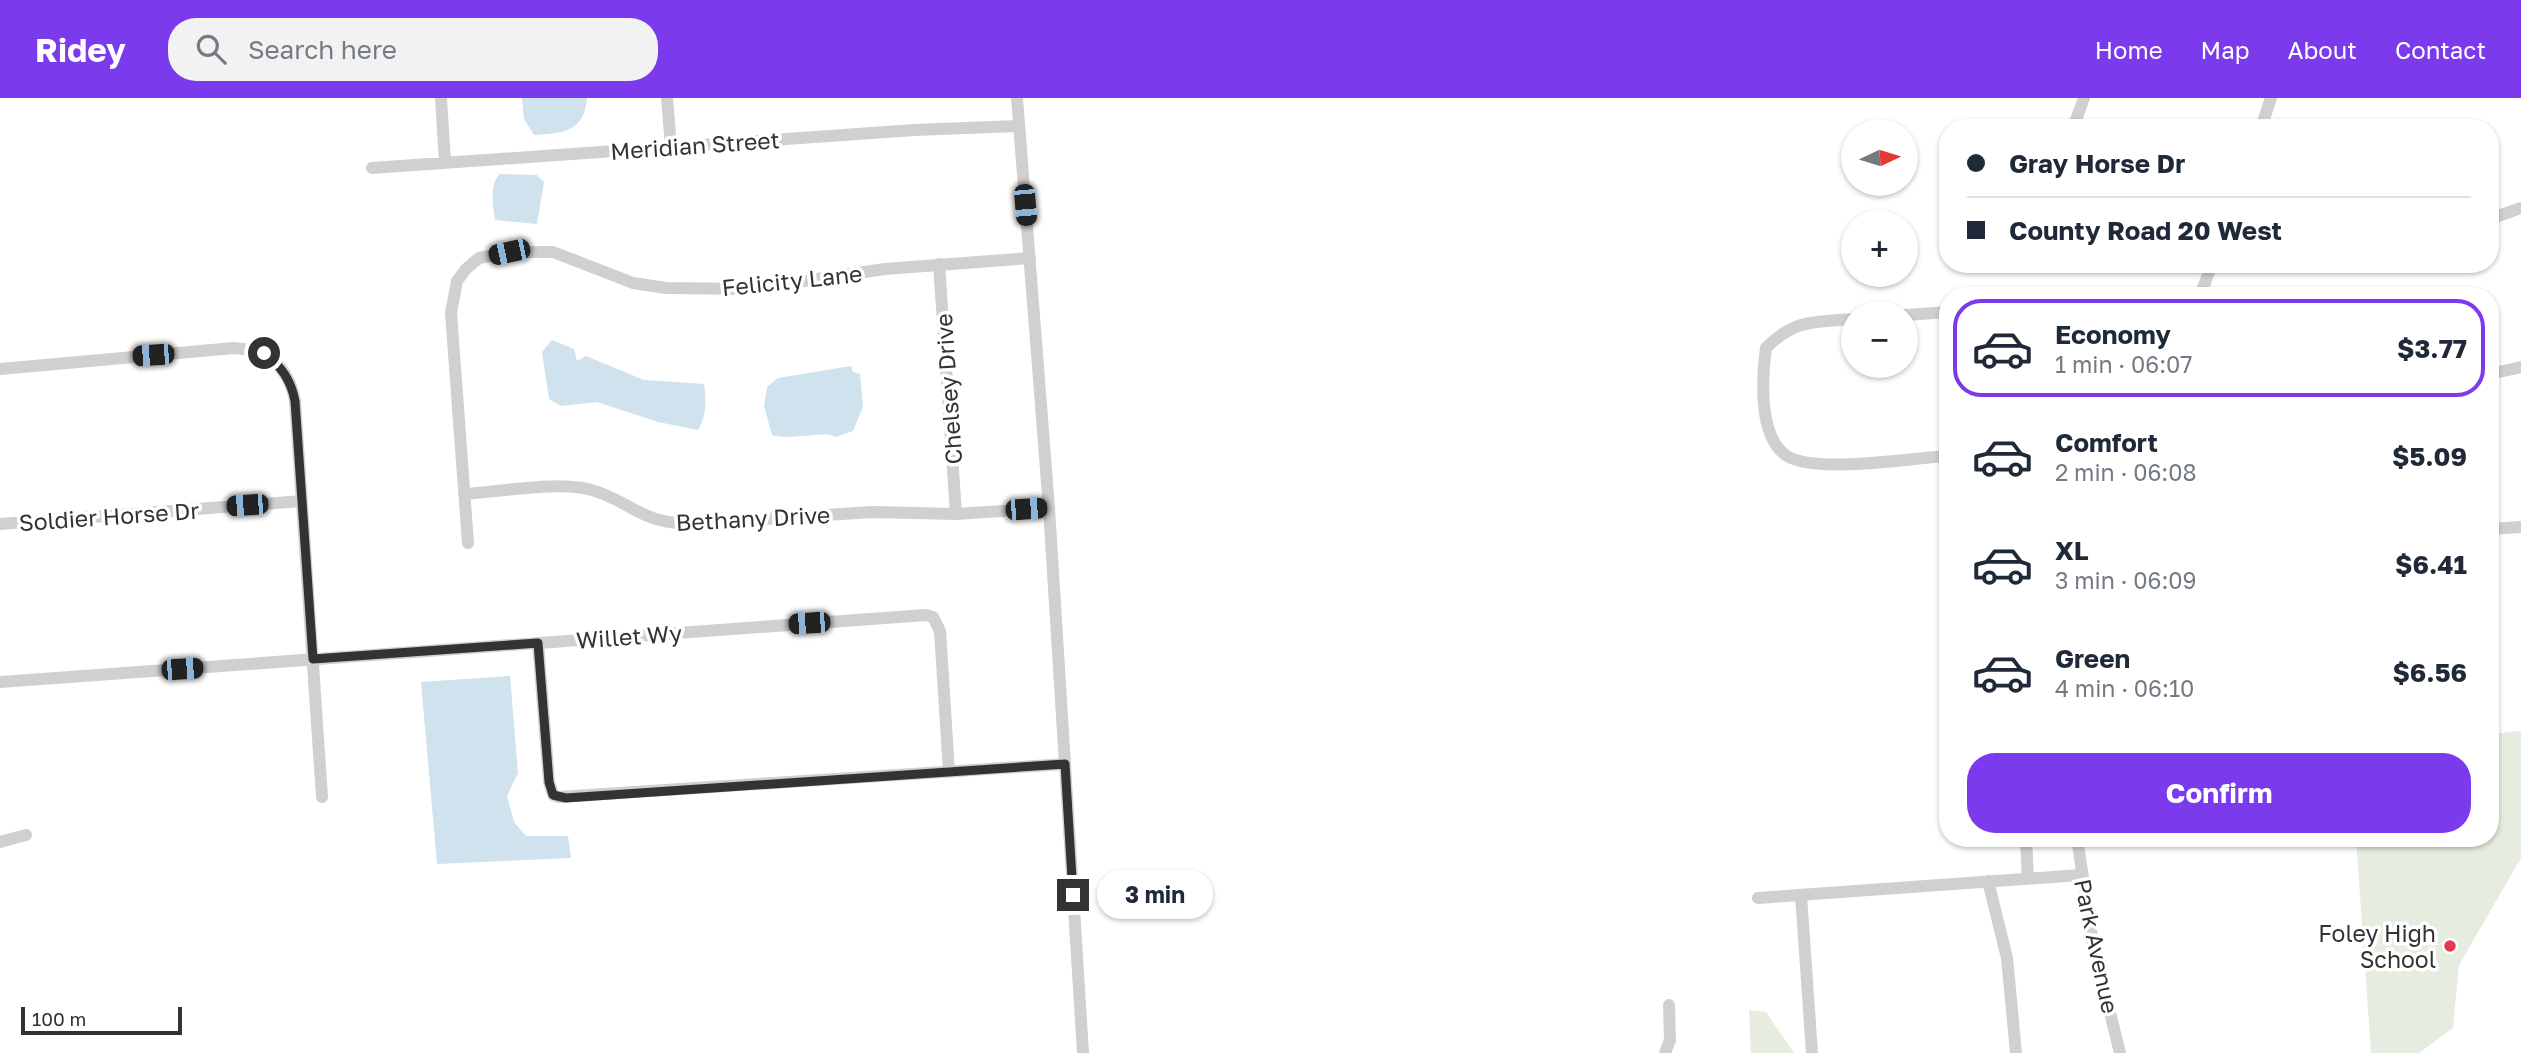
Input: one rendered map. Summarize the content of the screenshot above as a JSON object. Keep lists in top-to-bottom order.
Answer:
{
  "streets": {
    "street": [
      "Meridian Street",
      "Felicity Lane",
      "Chelsey Drive",
      "Soldier Horse Dr",
      "Bethany Drive",
      "Willet Wy",
      "Park Avenue"
    ]
  },
  "crossings": [
    ["Felicity Lane", "Chelsey Drive"],
    ["Felicity Lane", "Bethany Drive"],
    ["Chelsey Drive", "Bethany Drive"]
  ],
  "places": ["Foley High School"],
  "scale_bar": "100 m",
  "north": "right",
  "page": {
    "header": "Ridey",
    "search": "Search here",
    "nav": [
      "Home",
      "Map",
      "About",
      "Contact"
    ],
    "map_buttons": ["+", "−"],
    "banner": ["Gray Horse Dr", "County Road 20 West"],
    "list": [
      {
        "name": "Economy",
        "note": "1 min · 06:07",
        "value": "$3.77"
      },
      {
        "name": "Comfort",
        "note": "2 min · 06:08",
        "value": "$5.09"
      },
      {
        "name": "XL",
        "note": "3 min · 06:09",
        "value": "$6.41"
      },
      {
        "name": "Green",
        "note": "4 min · 06:10",
        "value": "$6.56"
      }
    ],
    "buttons": "Confirm",
    "bubble": "3 min",
    "scale": "100 m"
  }
}
